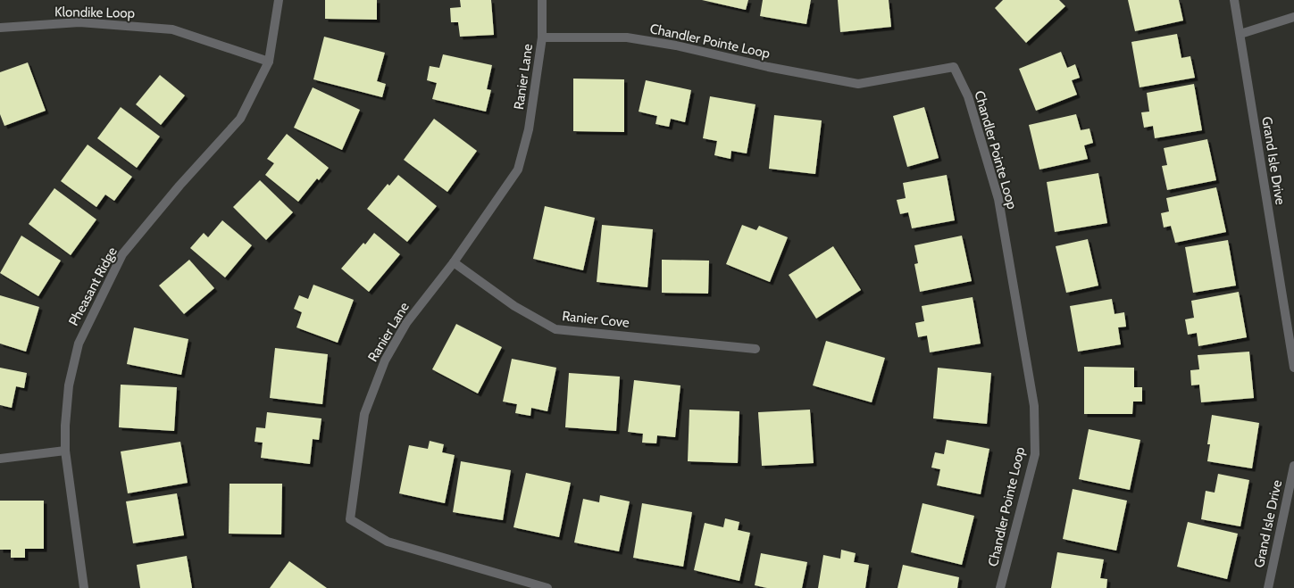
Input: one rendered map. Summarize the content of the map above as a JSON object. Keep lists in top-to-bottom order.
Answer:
{
  "streets": {
    "street": [
      "Klondike Loop",
      "Chandler Pointe Loop",
      "Ranier Lane",
      "Grand Isle Drive",
      "Pheasant Ridge",
      "Ranier Cove"
    ]
  },
  "crossings": [
    ["Klondike Loop", "Pheasant Ridge"],
    ["Chandler Pointe Loop", "Ranier Lane"],
    ["Ranier Lane", "Ranier Cove"]
  ]
}
